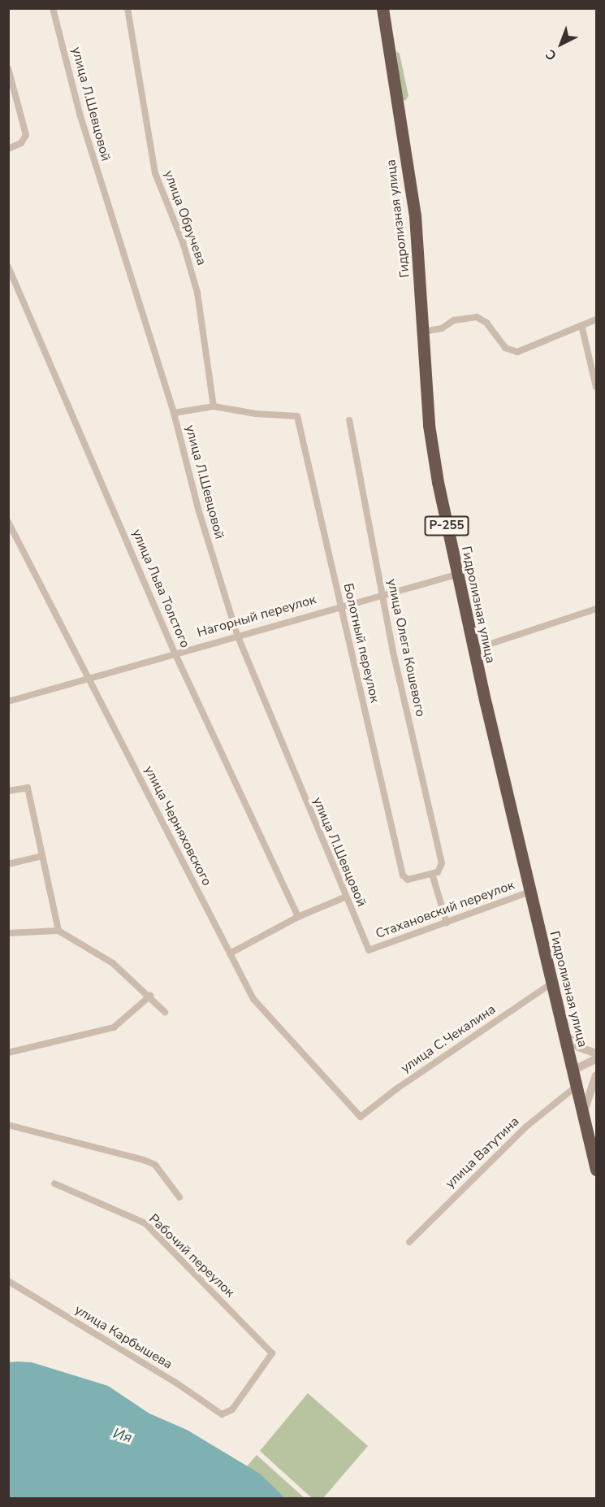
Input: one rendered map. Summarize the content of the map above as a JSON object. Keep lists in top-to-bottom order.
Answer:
{
  "streets": {
    "highway": ["Гидролизная улица", "Р-255"],
    "street": [
      "улица Л.Шевцовой",
      "улица Обручева",
      "улица Льва Толстого",
      "Нагорный переулок",
      "Болотный переулок",
      "улица Олега Кошевого",
      "улица Черняховского",
      "Стахановский переулок",
      "улица С.Чекалина",
      "улица Ватутина",
      "Рабочий переулок",
      "улица Карбышева"
    ]
  },
  "crossings": [
    ["улица Л.Шевцовой", "Нагорный переулок"],
    ["улица Л.Шевцовой", "Стахановский переулок"],
    ["улица Обручева", "Болотный переулок"],
    ["Гидролизная улица", "Нагорный переулок"],
    ["Гидролизная улица", "Стахановский переулок"],
    ["Гидролизная улица", "улица С.Чекалина"],
    ["Гидролизная улица", "улица Ватутина"],
    ["улица Льва Толстого", "Нагорный переулок"],
    ["Нагорный переулок", "Болотный переулок"],
    ["Нагорный переулок", "улица Олега Кошевого"],
    ["Нагорный переулок", "улица Черняховского"],
    ["Болотный переулок", "улица Олега Кошевого"],
    ["улица Черняховского", "улица С.Чекалина"],
    ["Рабочий переулок", "улица Карбышева"]
  ],
  "water": ["Ия"],
  "north": "bottom left"
}
